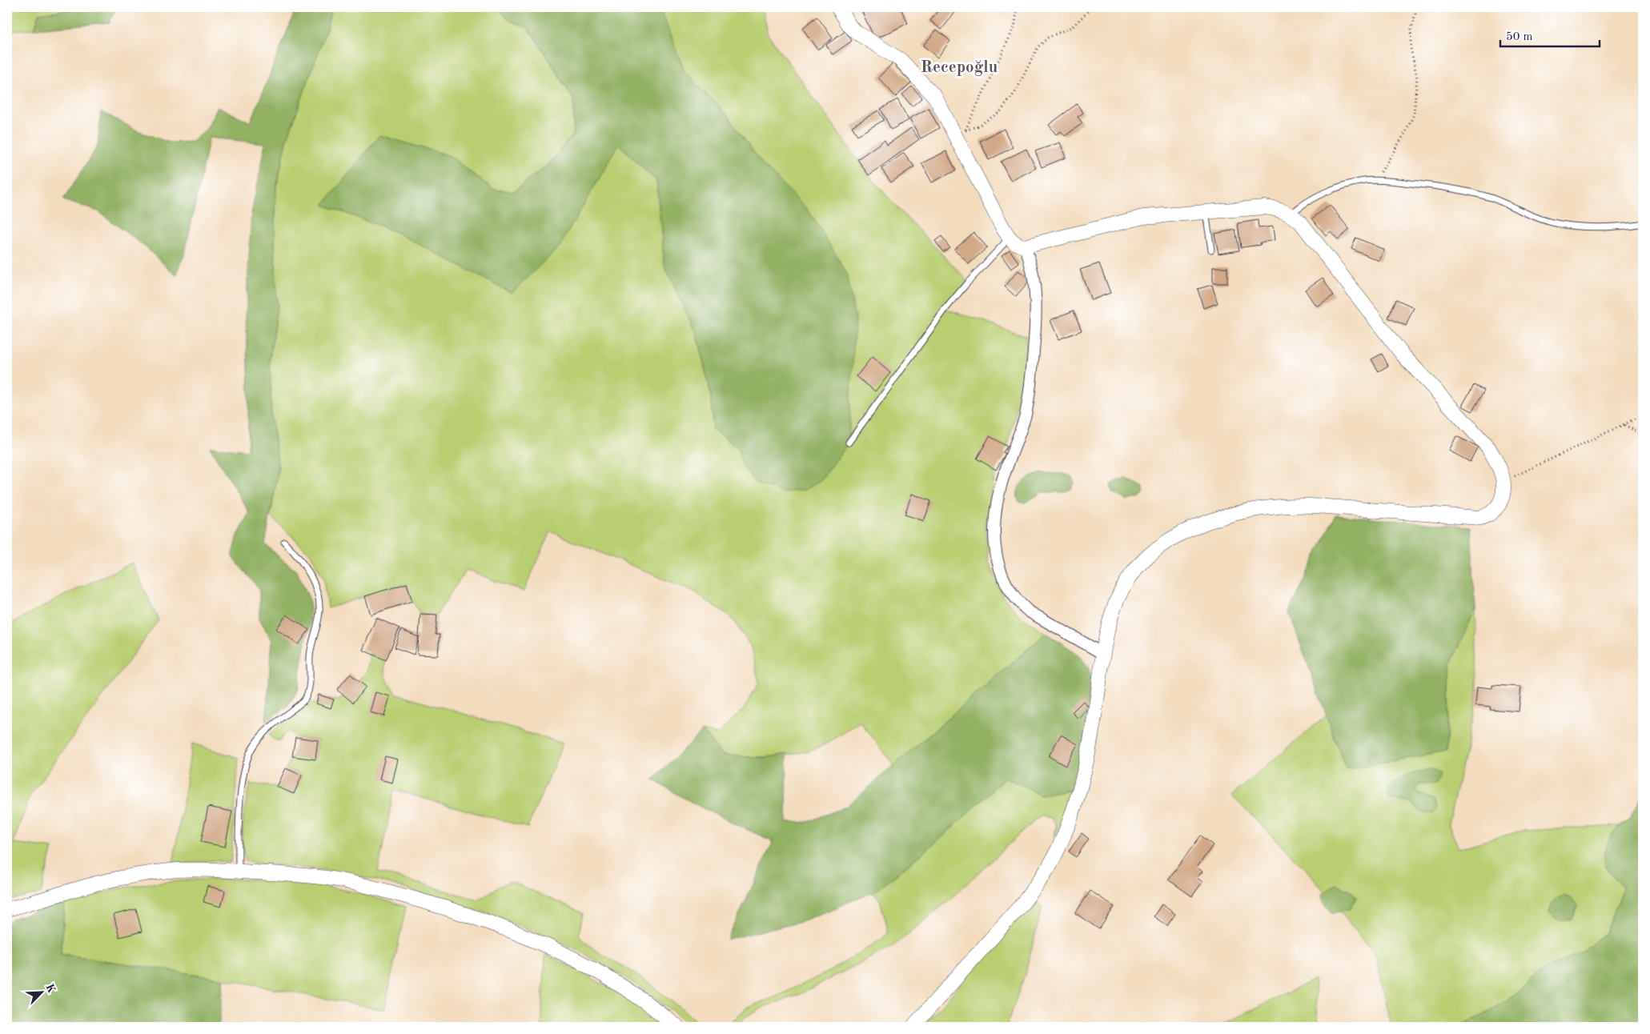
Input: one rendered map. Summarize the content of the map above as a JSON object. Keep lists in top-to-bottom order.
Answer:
{
  "districts": ["Recepoğlu"],
  "scale_bar": "50 m",
  "north": "top right"
}
